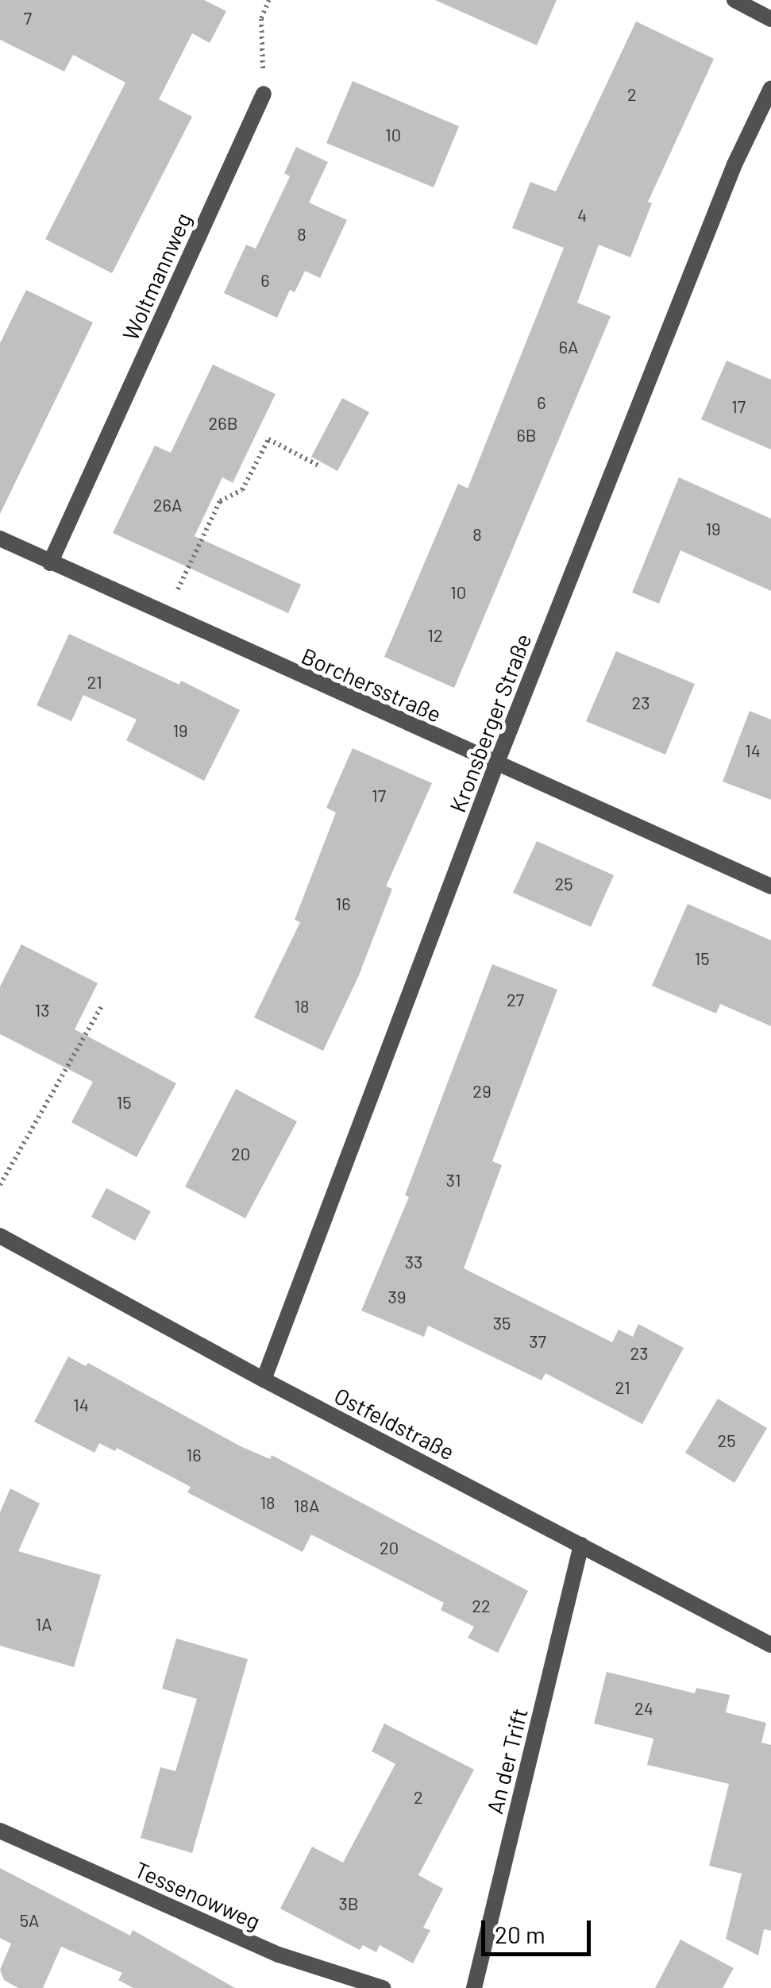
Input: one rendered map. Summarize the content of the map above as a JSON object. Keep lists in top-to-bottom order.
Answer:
{
  "streets": {
    "street": [
      "Woltmannweg",
      "Borchersstraße",
      "Kronsberger Straße",
      "Ostfeldstraße",
      "An der Trift",
      "Tessenowweg"
    ]
  },
  "crossings": [
    ["Woltmannweg", "Borchersstraße"],
    ["Borchersstraße", "Kronsberger Straße"],
    ["Kronsberger Straße", "Ostfeldstraße"],
    ["Ostfeldstraße", "An der Trift"]
  ],
  "house_numbers": [
    "7",
    "2",
    "10",
    "4",
    "8",
    "6",
    "6A",
    "6",
    "17",
    "26B",
    "6B",
    "26A",
    "19",
    "8",
    "10",
    "12",
    "21",
    "23",
    "19",
    "14",
    "17",
    "25",
    "16",
    "15",
    "27",
    "18",
    "13",
    "29",
    "15",
    "20",
    "31",
    "33",
    "39",
    "35",
    "37",
    "23",
    "21",
    "14",
    "25",
    "16",
    "18",
    "18A",
    "20",
    "22",
    "1A",
    "24",
    "2",
    "3B",
    "5A"
  ],
  "scale_bar": "20 m"
}
